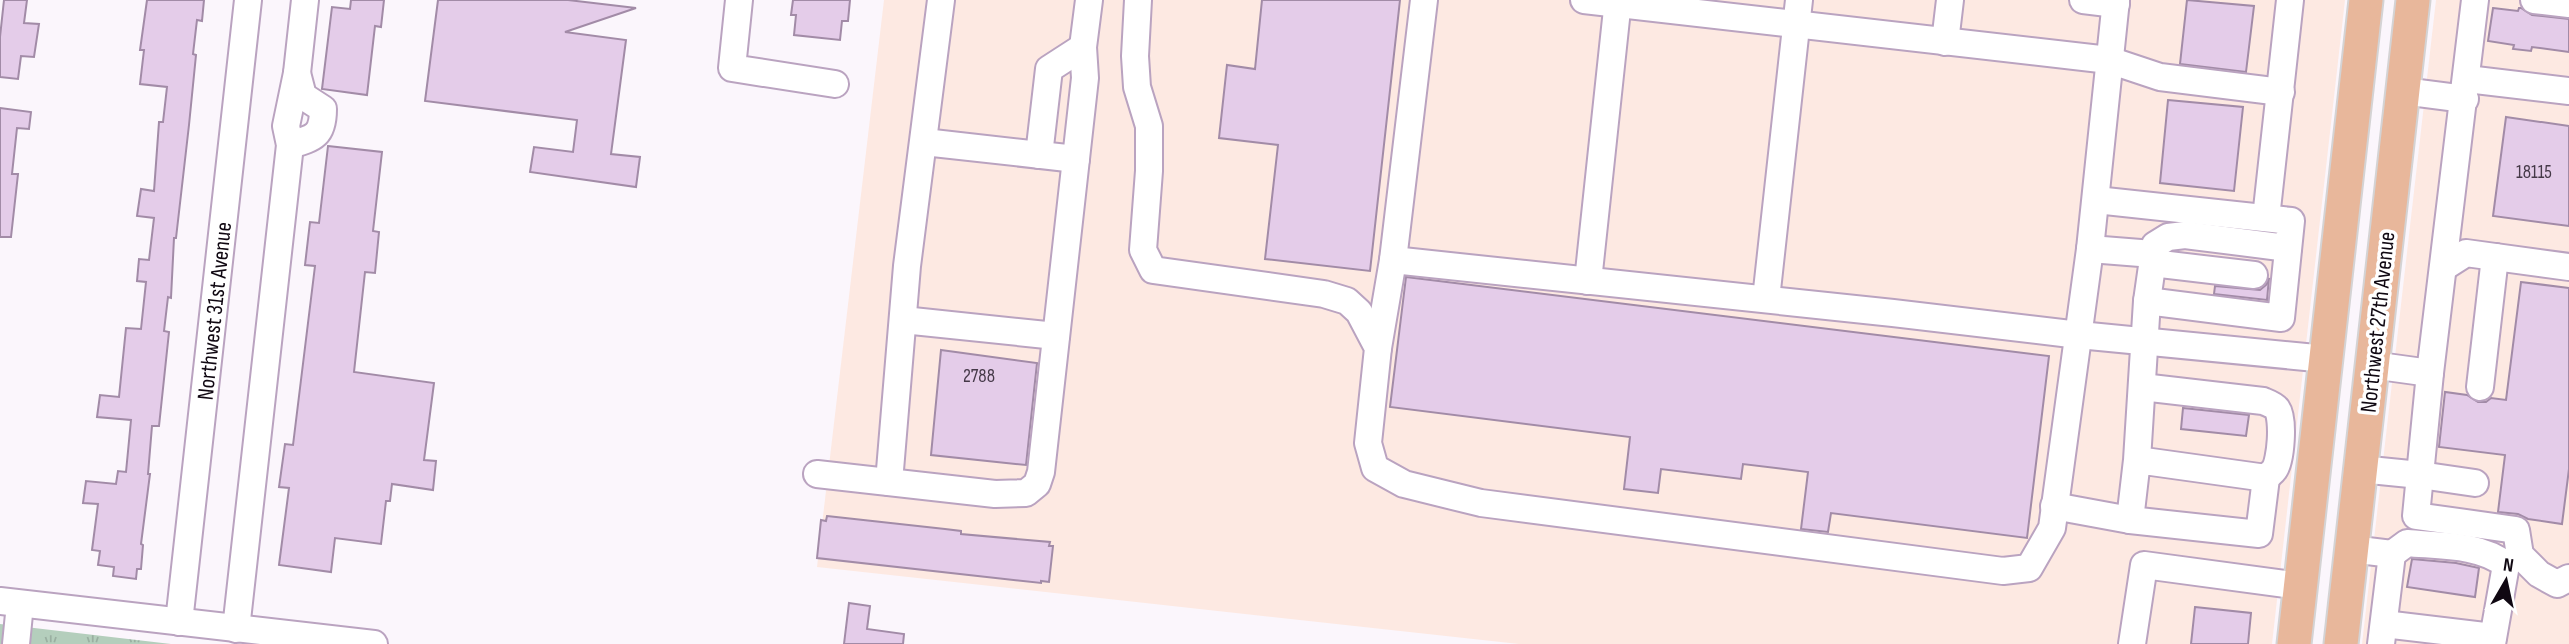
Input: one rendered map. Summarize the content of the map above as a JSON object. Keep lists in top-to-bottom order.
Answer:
{
  "streets": {
    "main road": ["Northwest 27th Avenue"],
    "street": ["Northwest 31st Avenue"]
  },
  "house_numbers": ["18115", "2788"],
  "north": "top"
}
